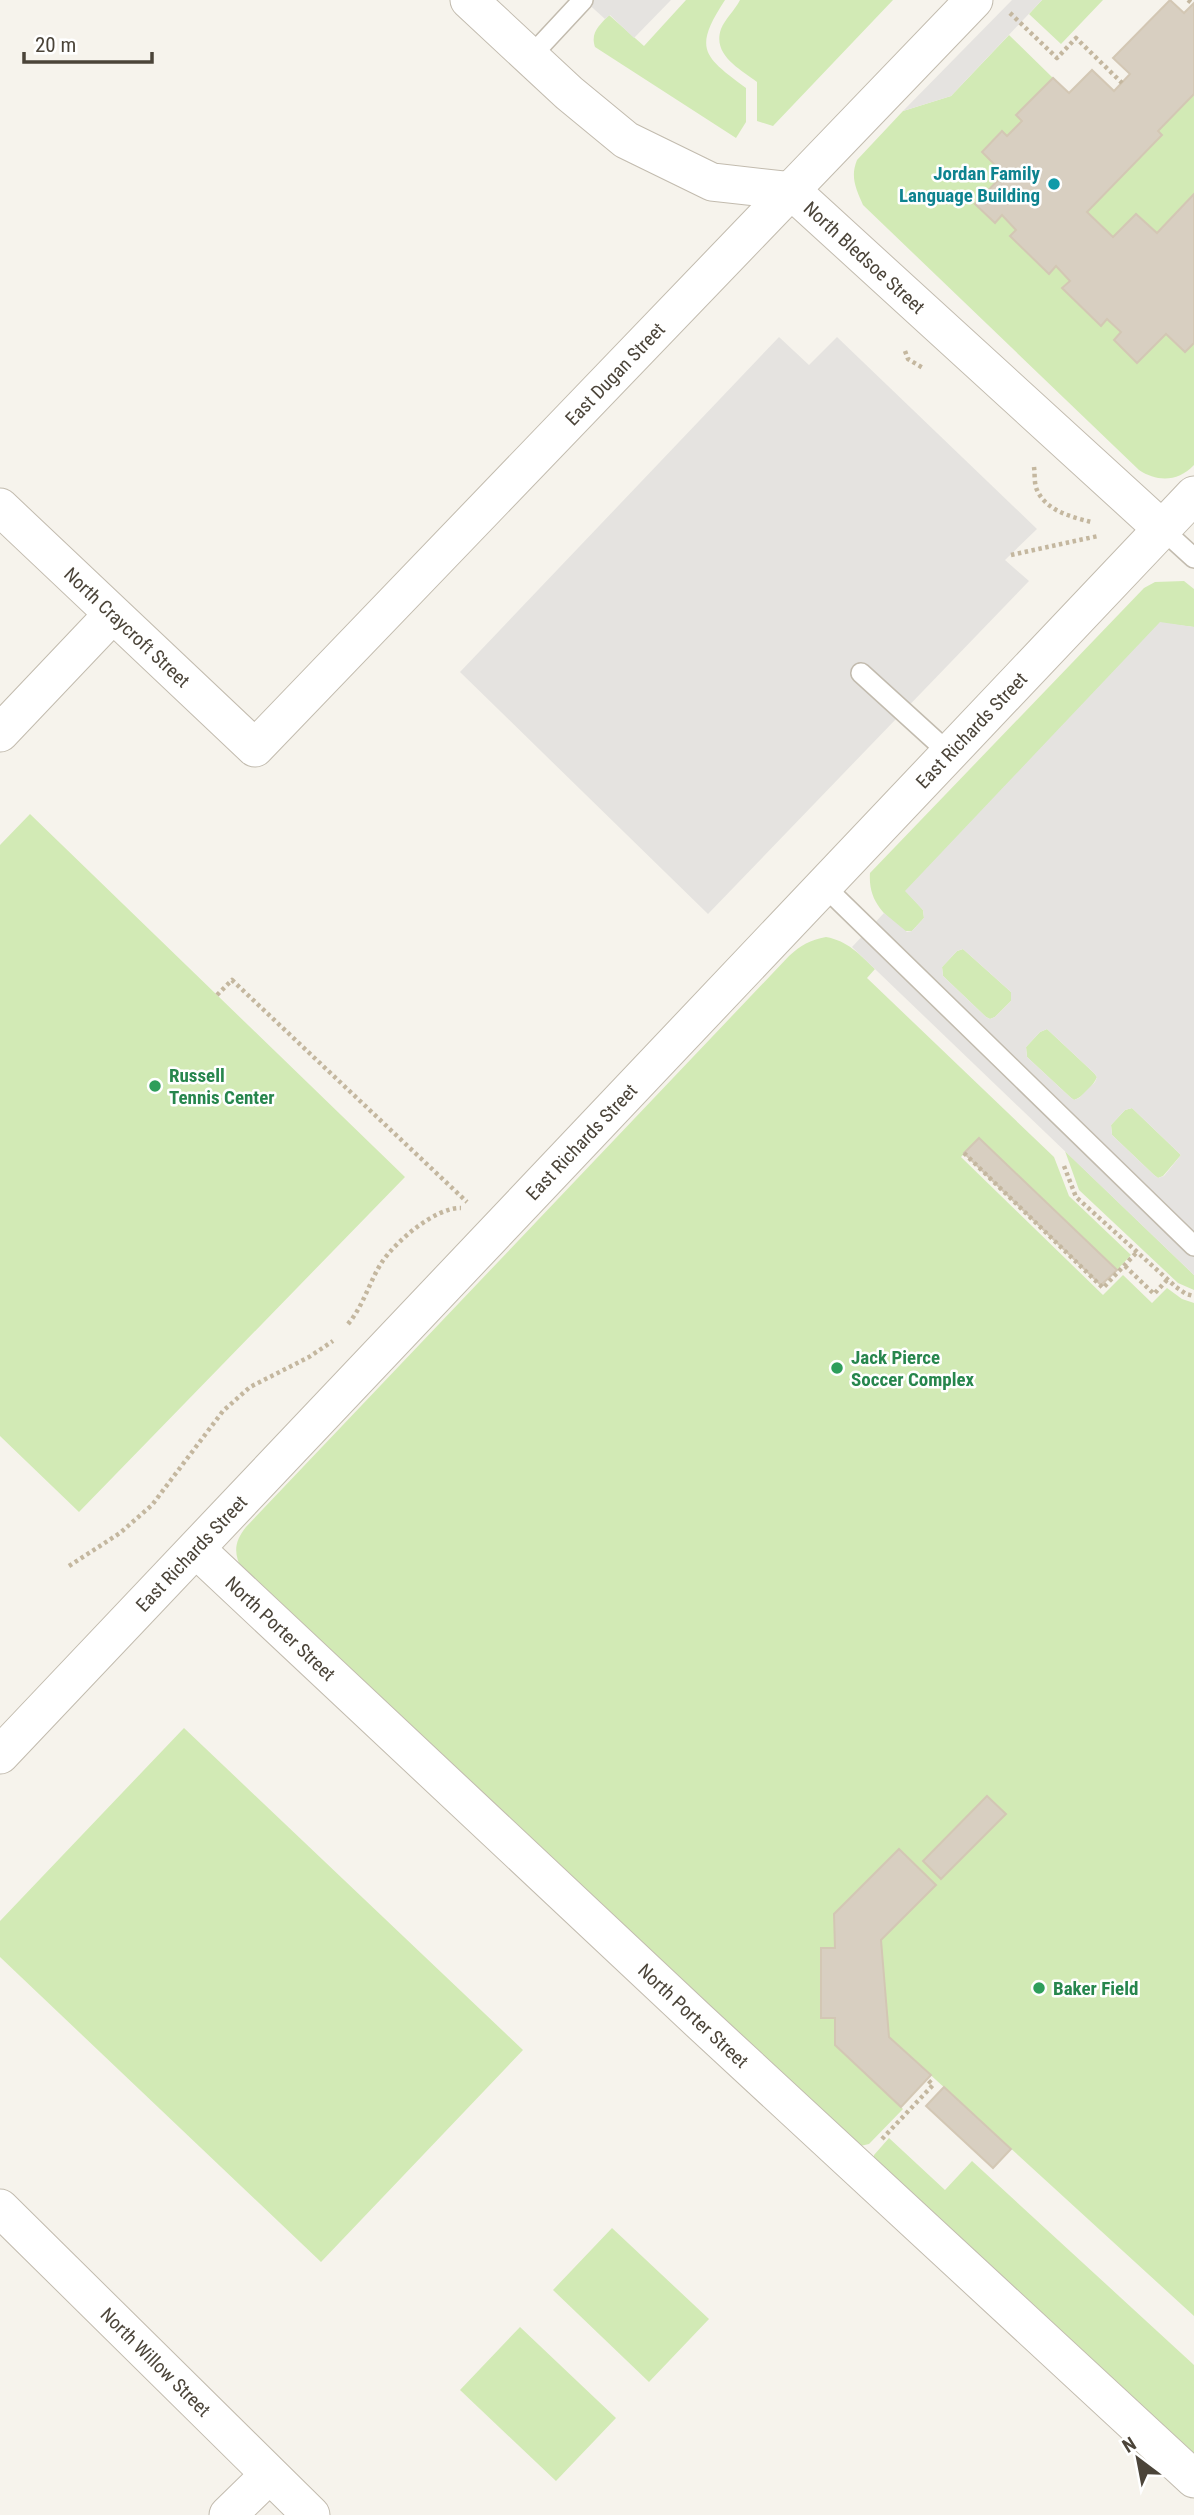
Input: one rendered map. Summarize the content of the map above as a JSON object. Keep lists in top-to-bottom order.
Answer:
{
  "streets": {
    "street": [
      "North Bledsoe Street",
      "East Dugan Street",
      "North Craycroft Street",
      "East Richards Street",
      "North Porter Street",
      "North Willow Street"
    ]
  },
  "crossings": [
    ["North Bledsoe Street", "East Dugan Street"],
    ["North Bledsoe Street", "East Richards Street"],
    ["East Dugan Street", "North Craycroft Street"],
    ["East Richards Street", "North Porter Street"]
  ],
  "places": [
    "Jordan Family Language Building",
    "Russell Tennis Center",
    "Jack Pierce Soccer Complex",
    "Baker Field"
  ],
  "scale_bar": "20 m",
  "north": "top left"
}
